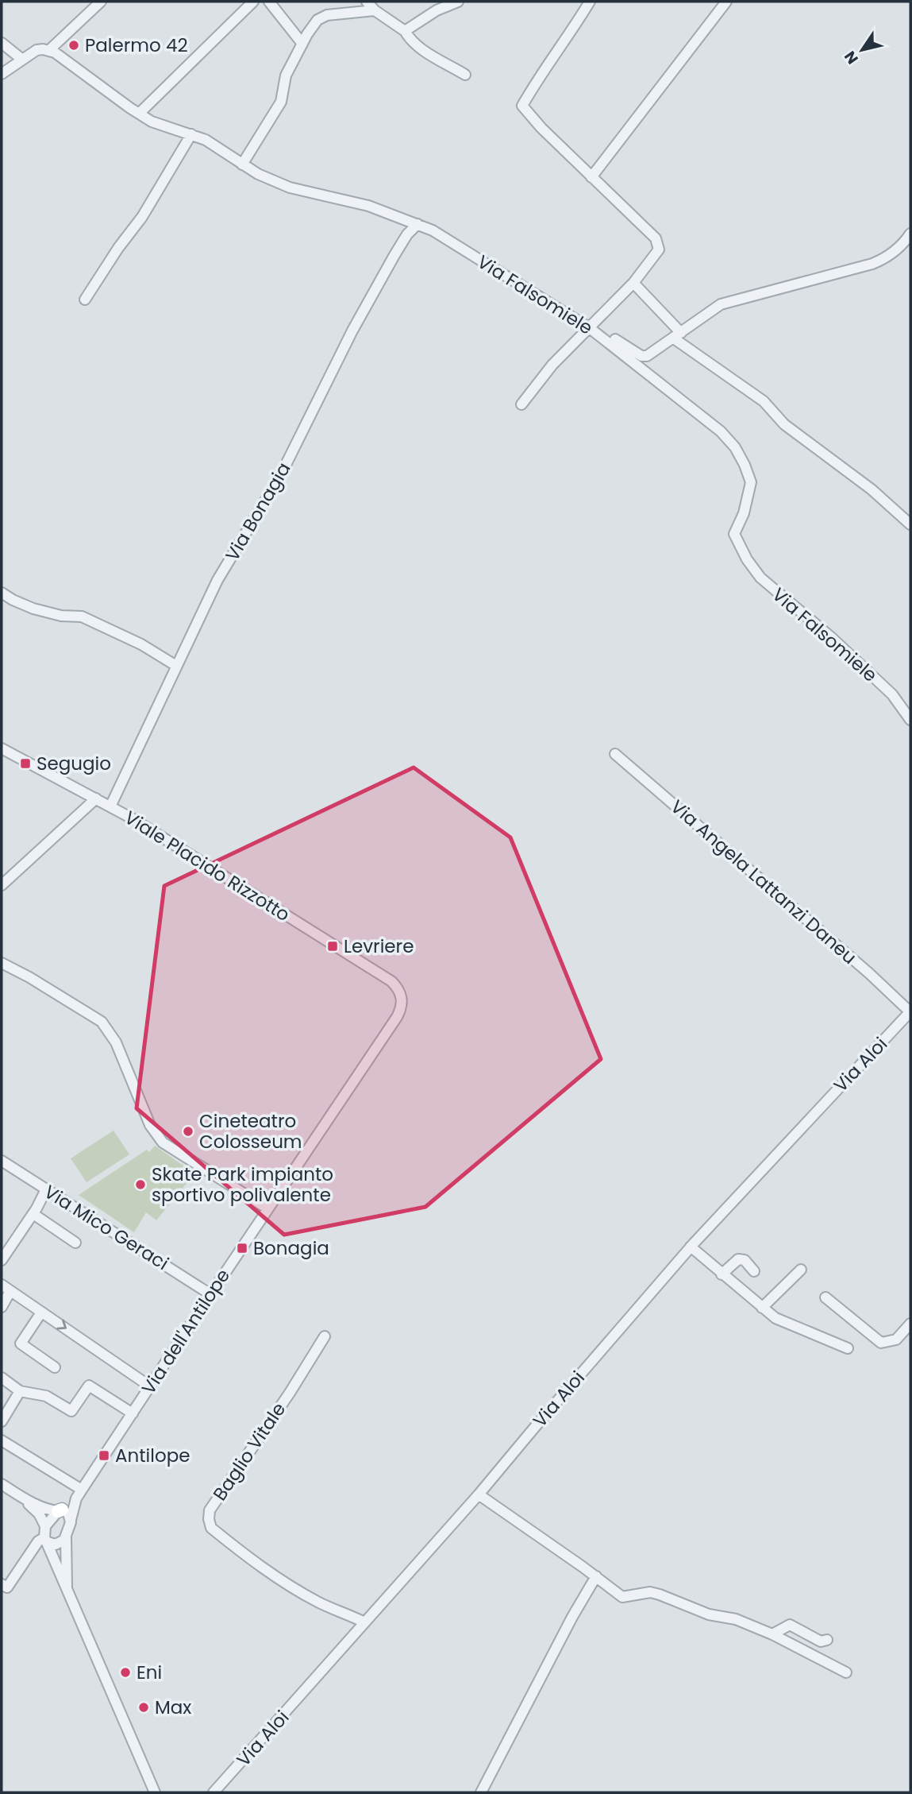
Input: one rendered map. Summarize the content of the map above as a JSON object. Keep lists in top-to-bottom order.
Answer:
{
  "streets": {
    "street": [
      "Via Falsomiele",
      "Via Bonagia",
      "Viale Placido Rizzotto",
      "Via Angela Lattanzi Daneu",
      "Via Aloi",
      "Via Mico Geraci",
      "Via dell'Antilope",
      "Baglio Vitale"
    ]
  },
  "crossings": [
    ["Via Falsomiele", "Via Bonagia"],
    ["Via Bonagia", "Viale Placido Rizzotto"],
    ["Viale Placido Rizzotto", "Via dell'Antilope"],
    ["Via Angela Lattanzi Daneu", "Via Aloi"],
    ["Via Aloi", "Baglio Vitale"],
    ["Via Mico Geraci", "Via dell'Antilope"]
  ],
  "places": {
    "other": [
      "Palermo 42",
      "Cineteatro Colosseum",
      "Skate Park impianto sportivo polivalente",
      "Eni",
      "Max"
    ],
    "transit": [
      "Segugio",
      "Levriere",
      "Bonagia",
      "Antilope"
    ]
  },
  "north": "bottom left"
}
